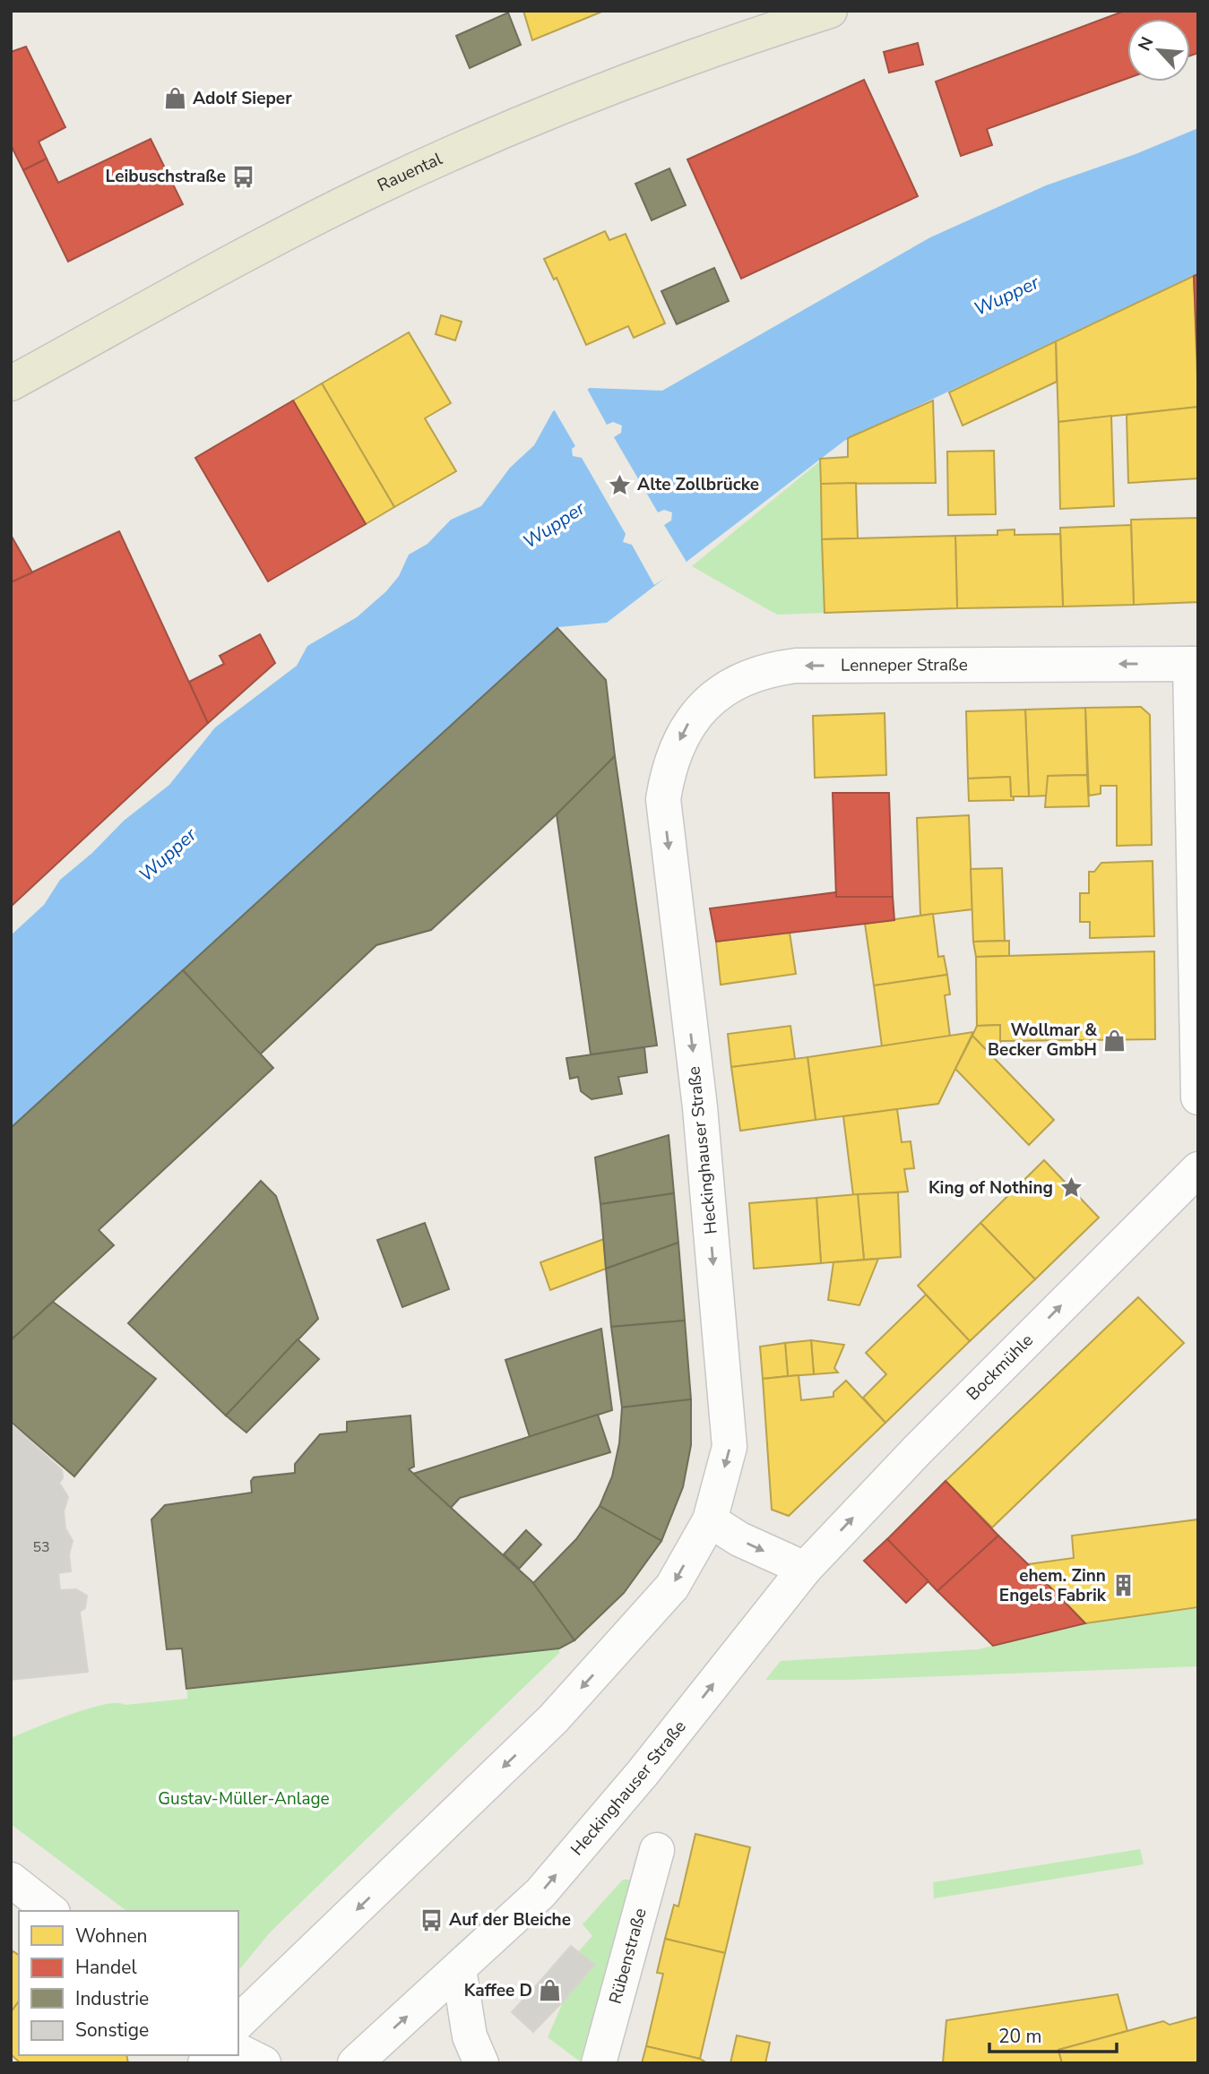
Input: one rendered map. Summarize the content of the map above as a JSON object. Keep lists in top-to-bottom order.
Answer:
{
  "streets": {
    "main road": [
      "Rauental",
      "Lenneper Straße",
      "Heckinghauser Straße",
      "Bockmühle",
      "Rübenstraße"
    ]
  },
  "crossings": [
    ["Lenneper Straße", "Heckinghauser Straße"],
    ["Heckinghauser Straße", "Bockmühle"]
  ],
  "one_way": ["Lenneper Straße", "Bockmühle"],
  "water": ["Wupper"],
  "parks": ["Gustav-Müller-Anlage"],
  "places": {
    "shop": ["Adolf Sieper", "Wollmar & Becker GmbH", "Kaffee D"],
    "bus stop": ["Leibuschstraße", "Auf der Bleiche"],
    "place": ["Alte Zollbrücke", "King of Nothing"],
    "building": ["ehem. Zinn Engels Fabrik"]
  },
  "house_numbers": ["53"],
  "legend": [
    "Wohnen",
    "Handel",
    "Industrie",
    "Sonstige"
  ],
  "scale_bar": "20 m",
  "north": "top left"
}
